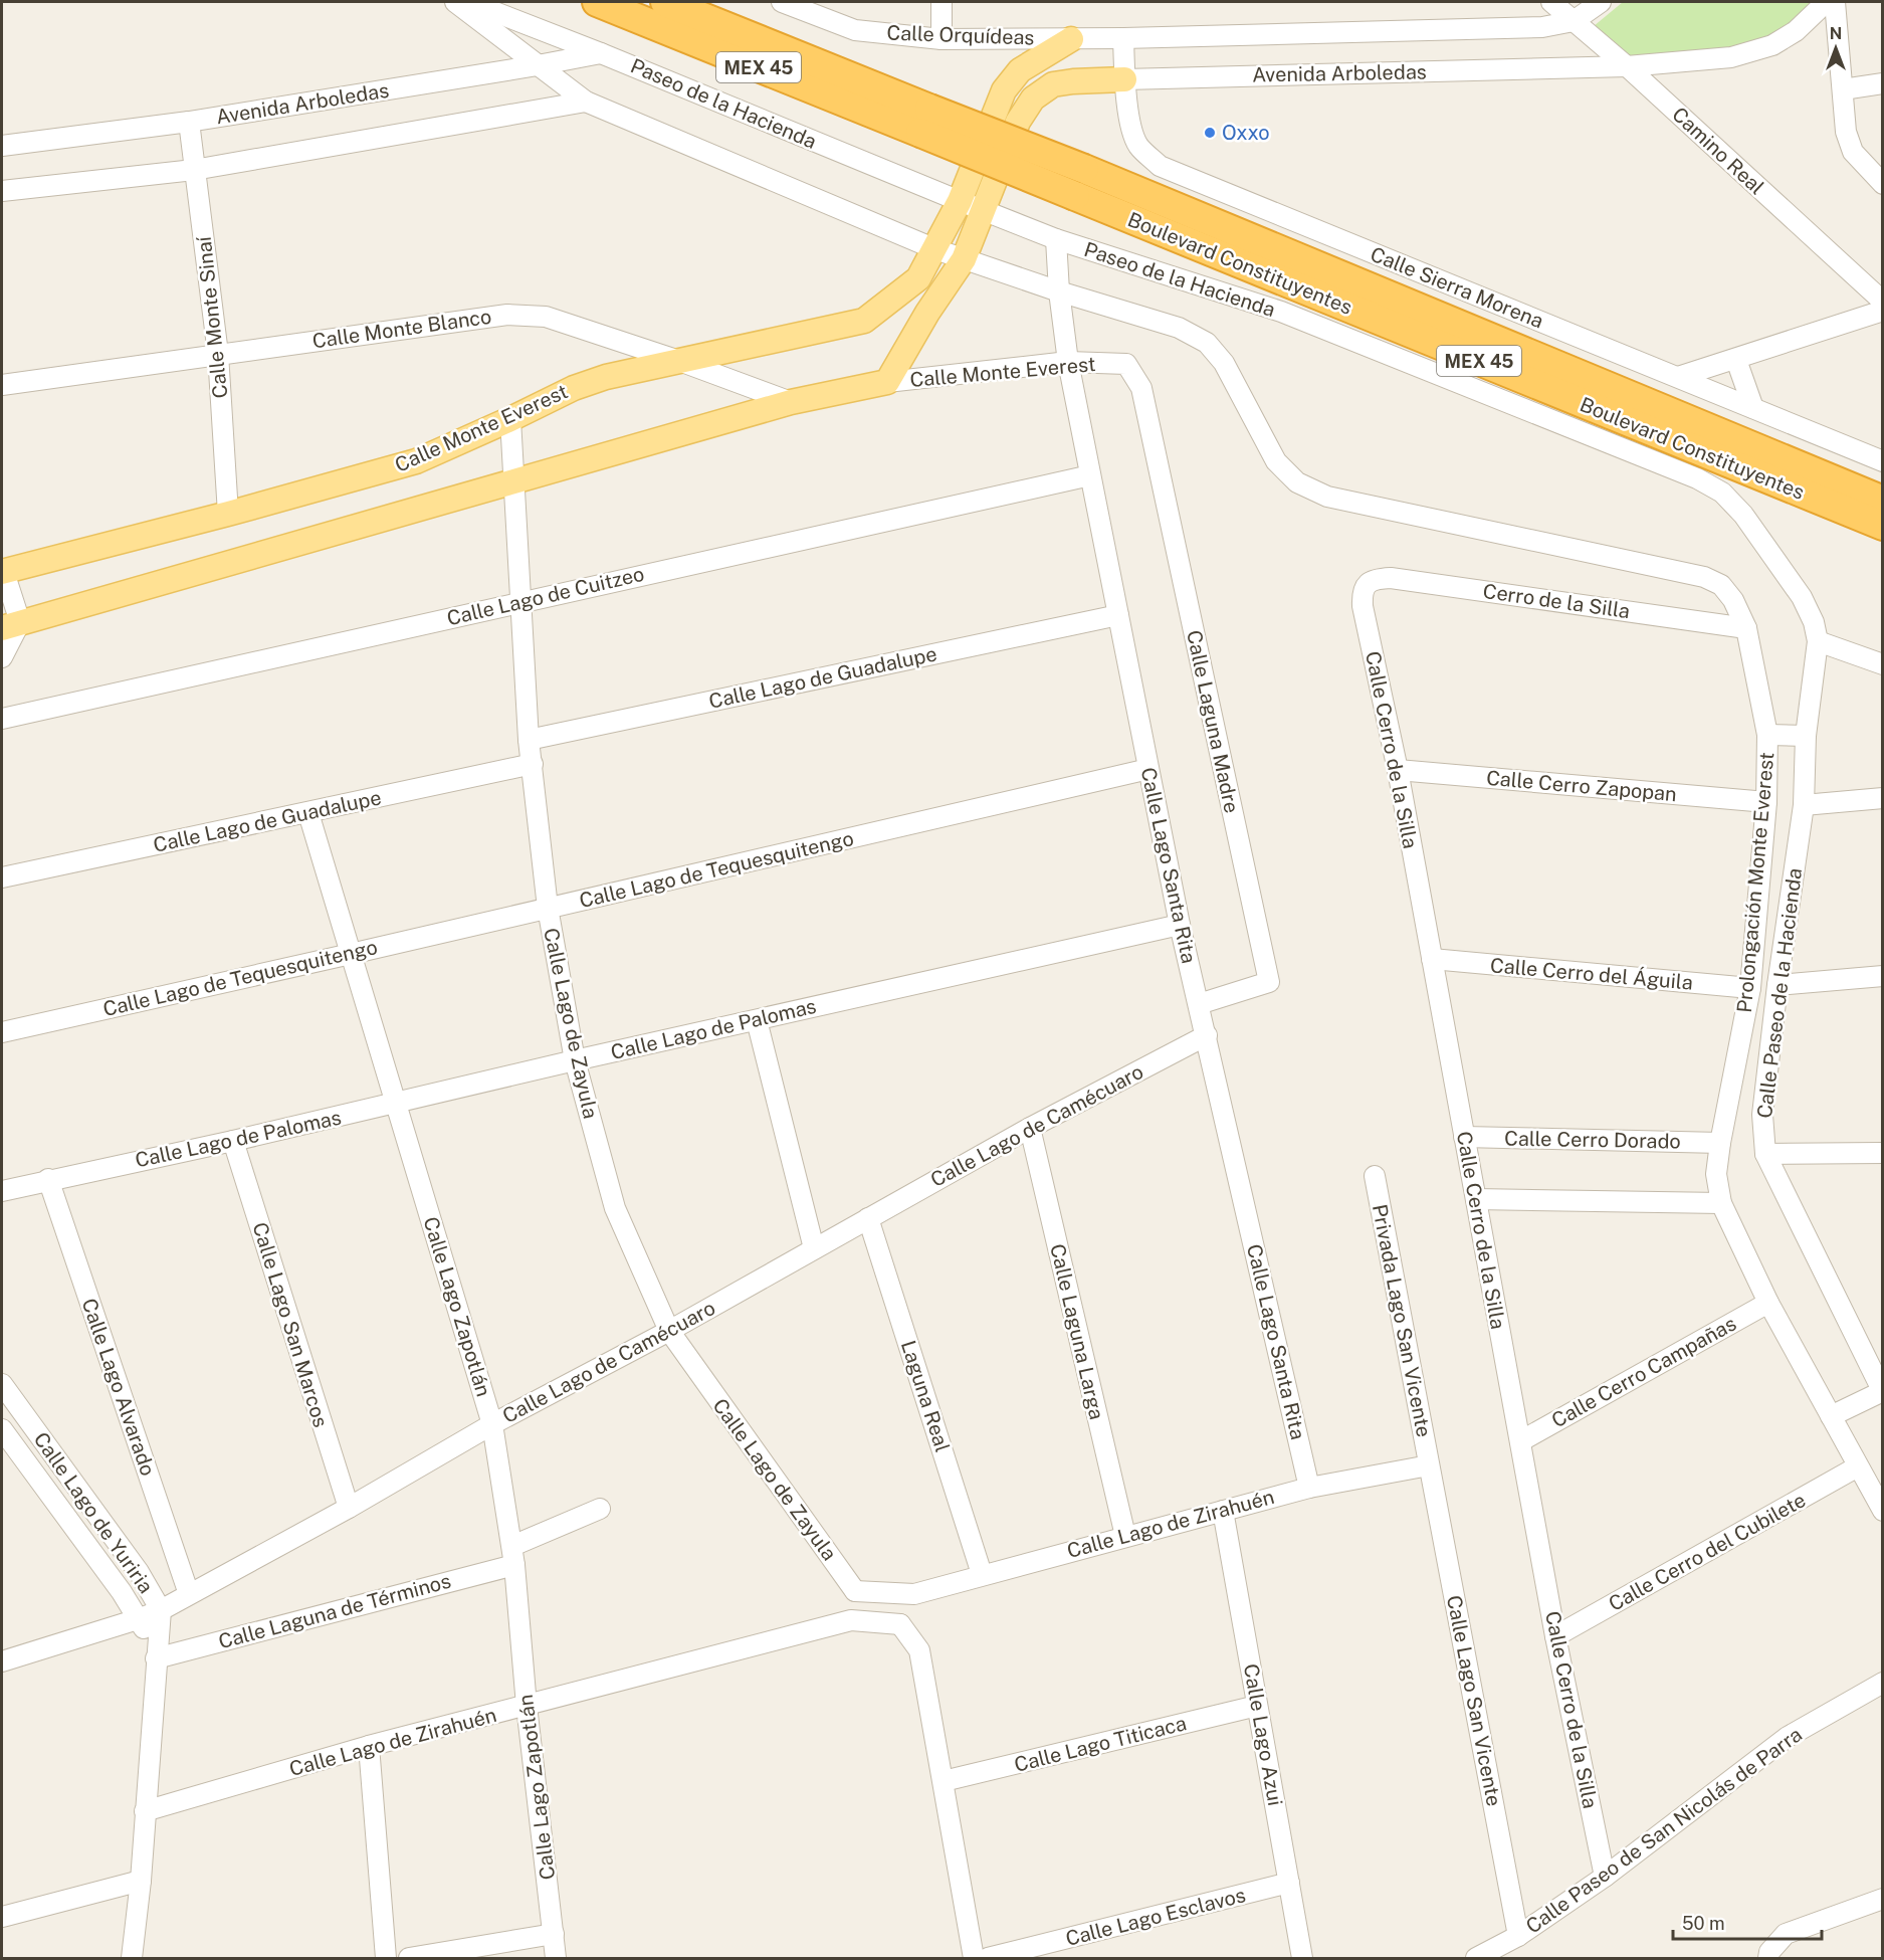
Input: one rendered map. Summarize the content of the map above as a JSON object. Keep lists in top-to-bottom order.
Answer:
{
  "streets": {
    "highway": ["MEX 45", "Boulevard Constituyentes"],
    "main road": ["Avenida Arboledas", "Calle Monte Everest"],
    "street": [
      "Calle Orquídeas",
      "Paseo de la Hacienda",
      "Camino Real",
      "Calle Sierra Morena",
      "Calle Monte Sinaí",
      "Calle Monte Blanco",
      "Calle Lago de Cuitzeo",
      "Cerro de la Silla",
      "Calle Lago de Guadalupe",
      "Calle Laguna Madre",
      "Calle Cerro de la Silla",
      "Calle Cerro Zapopan",
      "Calle Lago Santa Rita",
      "Calle Lago de Tequesquitengo",
      "Prolongación Monte Everest",
      "Calle Cerro del Águila",
      "Calle Paseo de la Hacienda",
      "Calle Lago de Zayula",
      "Calle Lago de Palomas",
      "Calle Lago de Camécuaro",
      "Calle Cerro Dorado",
      "Calle Lago Zapotlán",
      "Privada Lago San Vicente",
      "Calle Lago San Marcos",
      "Calle Laguna Larga",
      "Calle Cerro Campañas",
      "Calle Lago Alvarado",
      "Laguna Real",
      "Calle Lago de Yuriria",
      "Calle Lago de Zirahuén",
      "Calle Cerro del Cubilete",
      "Calle Laguna de Términos",
      "Calle Lago San Vicente",
      "Calle Lago Azui",
      "Calle Lago Titicaca",
      "Calle Paseo de San Nicolás de Parra",
      "Calle Lago Esclavos"
    ]
  },
  "crossings": [
    ["Calle Orquídeas", "Avenida Arboledas"],
    ["Calle Orquídeas", "Calle Monte Everest"],
    ["Avenida Arboledas", "Paseo de la Hacienda"],
    ["Avenida Arboledas", "Camino Real"],
    ["Avenida Arboledas", "Calle Sierra Morena"],
    ["Avenida Arboledas", "Calle Monte Sinaí"],
    ["Avenida Arboledas", "Calle Monte Everest"],
    ["Paseo de la Hacienda", "Calle Monte Everest"],
    ["Paseo de la Hacienda", "Calle Lago Santa Rita"],
    ["Paseo de la Hacienda", "Calle Paseo de la Hacienda"],
    ["Calle Monte Sinaí", "Calle Monte Blanco"],
    ["Calle Monte Sinaí", "Calle Monte Everest"],
    ["Calle Monte Blanco", "Calle Monte Everest"],
    ["Calle Monte Everest", "Calle Laguna Madre"],
    ["Calle Monte Everest", "Calle Lago Santa Rita"],
    ["Calle Monte Everest", "Calle Lago de Zayula"],
    ["Calle Lago de Cuitzeo", "Calle Lago Santa Rita"],
    ["Calle Lago de Cuitzeo", "Calle Lago de Zayula"],
    ["Cerro de la Silla", "Calle Cerro de la Silla"],
    ["Cerro de la Silla", "Prolongación Monte Everest"],
    ["Calle Lago de Guadalupe", "Calle Lago Santa Rita"],
    ["Calle Lago de Guadalupe", "Calle Lago de Zayula"],
    ["Calle Lago de Guadalupe", "Calle Lago Zapotlán"],
    ["Calle Laguna Madre", "Calle Lago Santa Rita"],
    ["Calle Cerro de la Silla", "Calle Cerro Zapopan"],
    ["Calle Cerro de la Silla", "Calle Cerro del Águila"],
    ["Calle Cerro de la Silla", "Calle Cerro Dorado"],
    ["Calle Cerro de la Silla", "Calle Cerro Campañas"],
    ["Calle Cerro de la Silla", "Calle Cerro del Cubilete"],
    ["Calle Cerro de la Silla", "Calle Paseo de San Nicolás de Parra"],
    ["Calle Cerro Zapopan", "Prolongación Monte Everest"],
    ["Calle Lago Santa Rita", "Calle Lago de Tequesquitengo"],
    ["Calle Lago Santa Rita", "Prolongación Monte Everest"],
    ["Calle Lago Santa Rita", "Calle Lago de Palomas"],
    ["Calle Lago Santa Rita", "Calle Lago de Camécuaro"],
    ["Calle Lago Santa Rita", "Calle Lago de Zirahuén"],
    ["Calle Lago de Tequesquitengo", "Calle Lago de Zayula"],
    ["Calle Lago de Tequesquitengo", "Calle Lago Zapotlán"],
    ["Prolongación Monte Everest", "Calle Cerro del Águila"],
    ["Prolongación Monte Everest", "Calle Cerro Dorado"],
    ["Prolongación Monte Everest", "Calle Cerro Campañas"],
    ["Prolongación Monte Everest", "Calle Cerro del Cubilete"],
    ["Calle Lago de Zayula", "Calle Lago de Palomas"],
    ["Calle Lago de Zayula", "Calle Lago de Camécuaro"],
    ["Calle Lago de Zayula", "Calle Lago de Zirahuén"],
    ["Calle Lago de Palomas", "Calle Lago Zapotlán"],
    ["Calle Lago de Palomas", "Calle Lago San Marcos"],
    ["Calle Lago de Palomas", "Calle Lago Alvarado"],
    ["Calle Lago de Camécuaro", "Calle Lago Zapotlán"],
    ["Calle Lago de Camécuaro", "Calle Lago San Marcos"],
    ["Calle Lago de Camécuaro", "Calle Laguna Larga"],
    ["Calle Lago de Camécuaro", "Calle Lago Alvarado"],
    ["Calle Lago de Camécuaro", "Laguna Real"],
    ["Calle Lago de Camécuaro", "Calle Lago de Yuriria"],
    ["Calle Lago Zapotlán", "Calle Lago de Zirahuén"],
    ["Calle Lago Zapotlán", "Calle Laguna de Términos"],
    ["Privada Lago San Vicente", "Calle Lago de Zirahuén"],
    ["Privada Lago San Vicente", "Calle Lago San Vicente"],
    ["Calle Laguna Larga", "Calle Lago de Zirahuén"],
    ["Laguna Real", "Calle Lago de Zirahuén"],
    ["Calle Lago de Yuriria", "Calle Lago de Zirahuén"],
    ["Calle Lago de Yuriria", "Calle Laguna de Términos"],
    ["Calle Lago de Zirahuén", "Calle Lago San Vicente"],
    ["Calle Lago de Zirahuén", "Calle Lago Azui"],
    ["Calle Lago San Vicente", "Calle Paseo de San Nicolás de Parra"],
    ["Calle Lago Azui", "Calle Lago Titicaca"],
    ["Calle Lago Azui", "Calle Lago Esclavos"]
  ],
  "places": ["Oxxo"],
  "scale_bar": "50 m",
  "north": "top"
}
